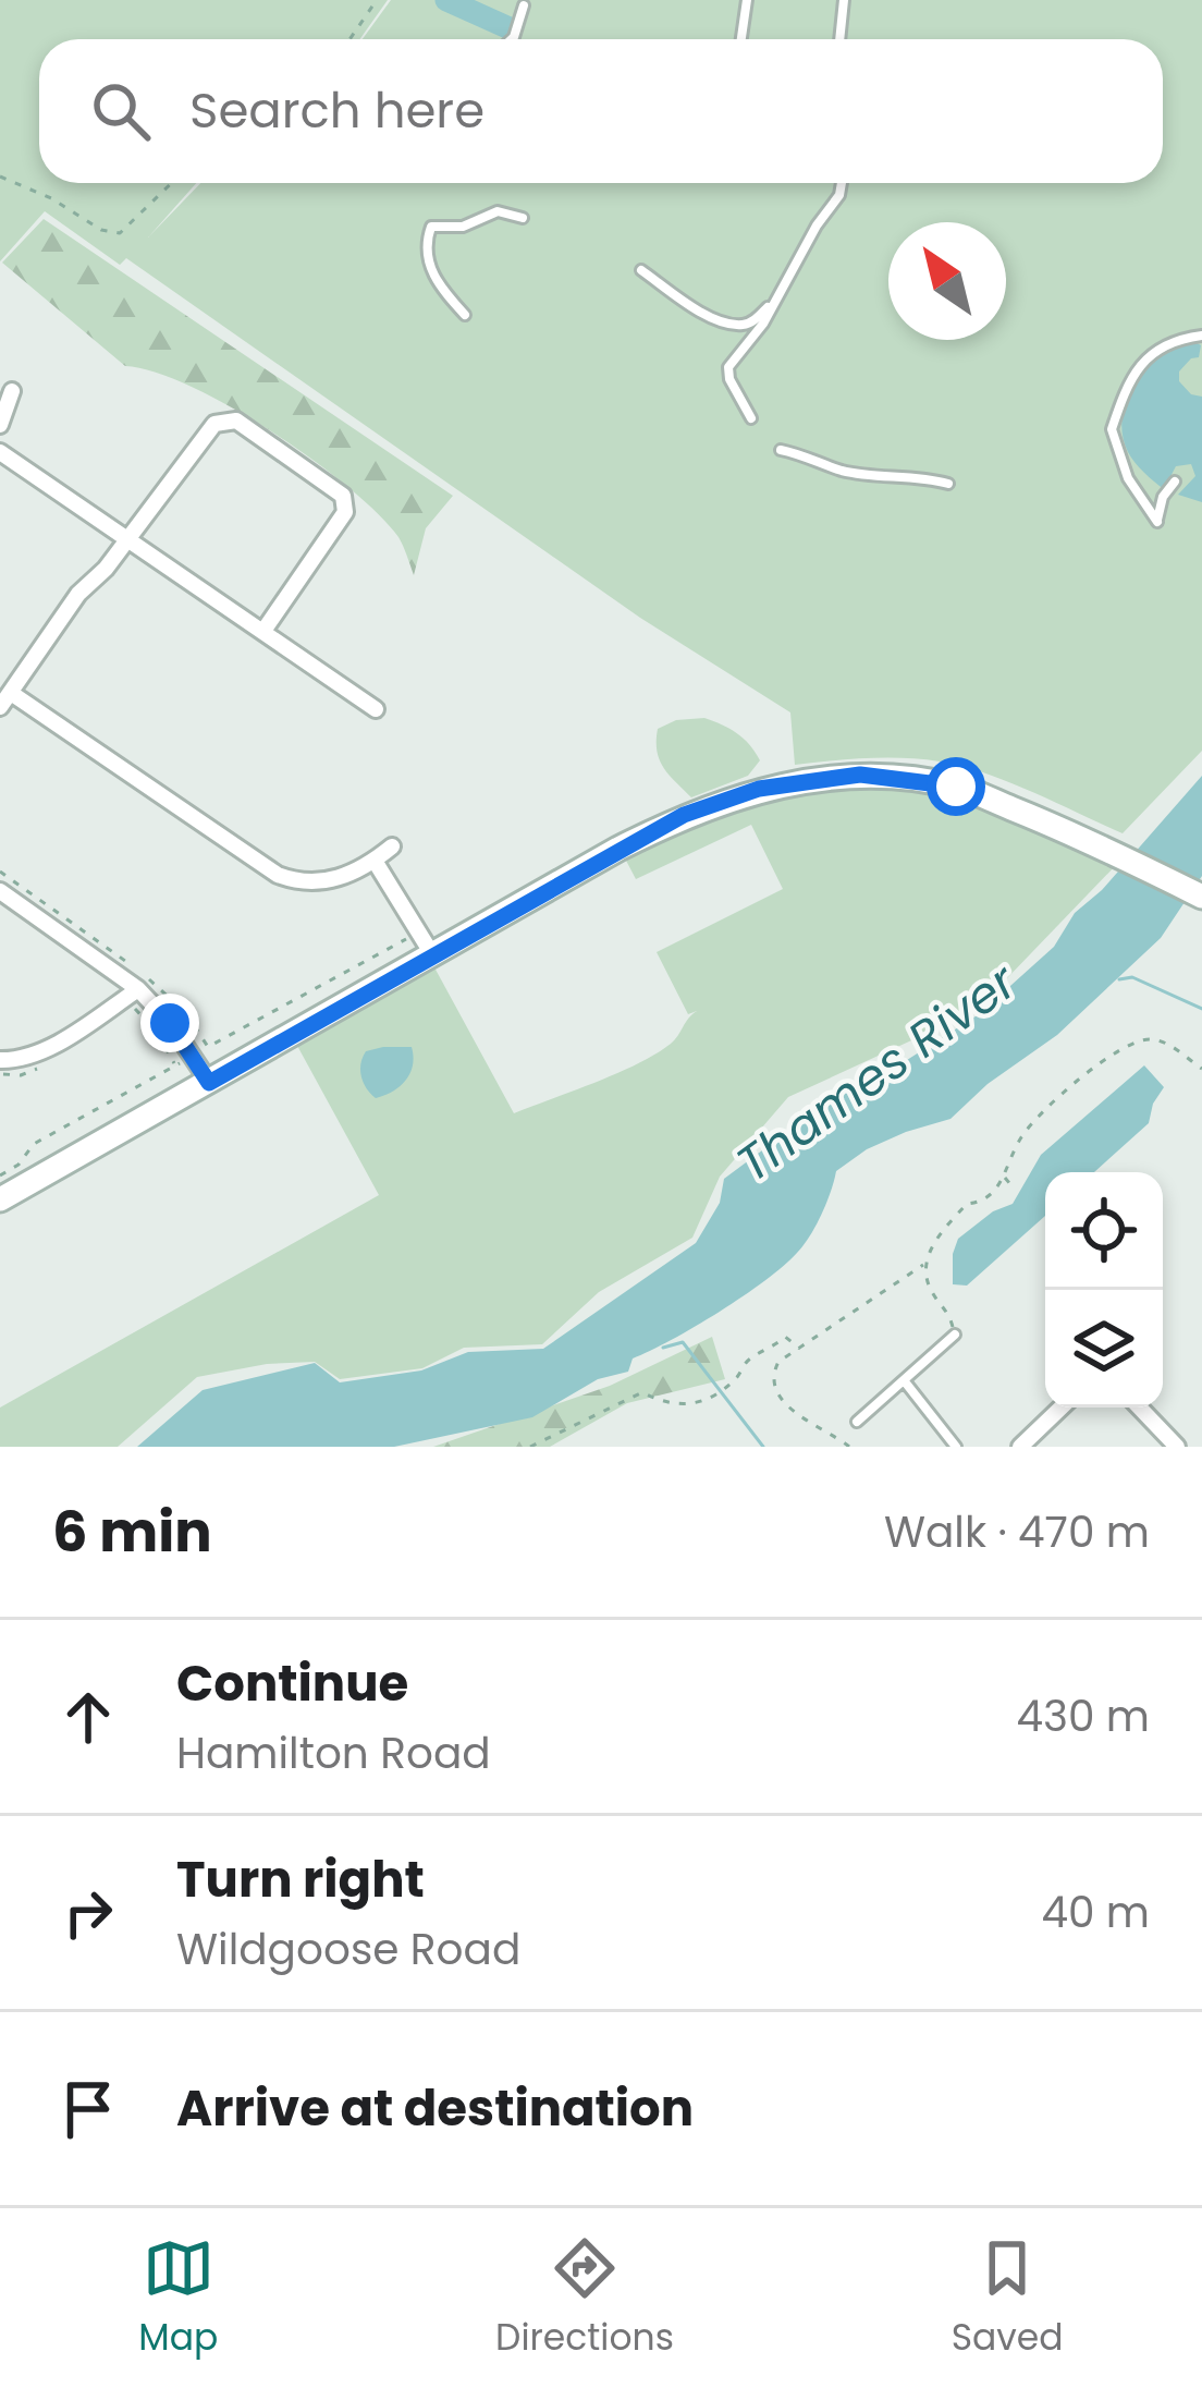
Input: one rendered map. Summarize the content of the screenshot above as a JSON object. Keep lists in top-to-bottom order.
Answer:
{
  "water": ["Thames River"],
  "north": "top left",
  "page": {
    "search": "Search here",
    "heading": ["6 min", "Walk · 470 m"],
    "list": [
      ["Continue", "Hamilton Road", "430 m"],
      ["Turn right", "Wildgoose Road", "40 m"],
      "Arrive at destination"
    ],
    "nav": ["Map", "Directions", "Saved"]
  }
}
